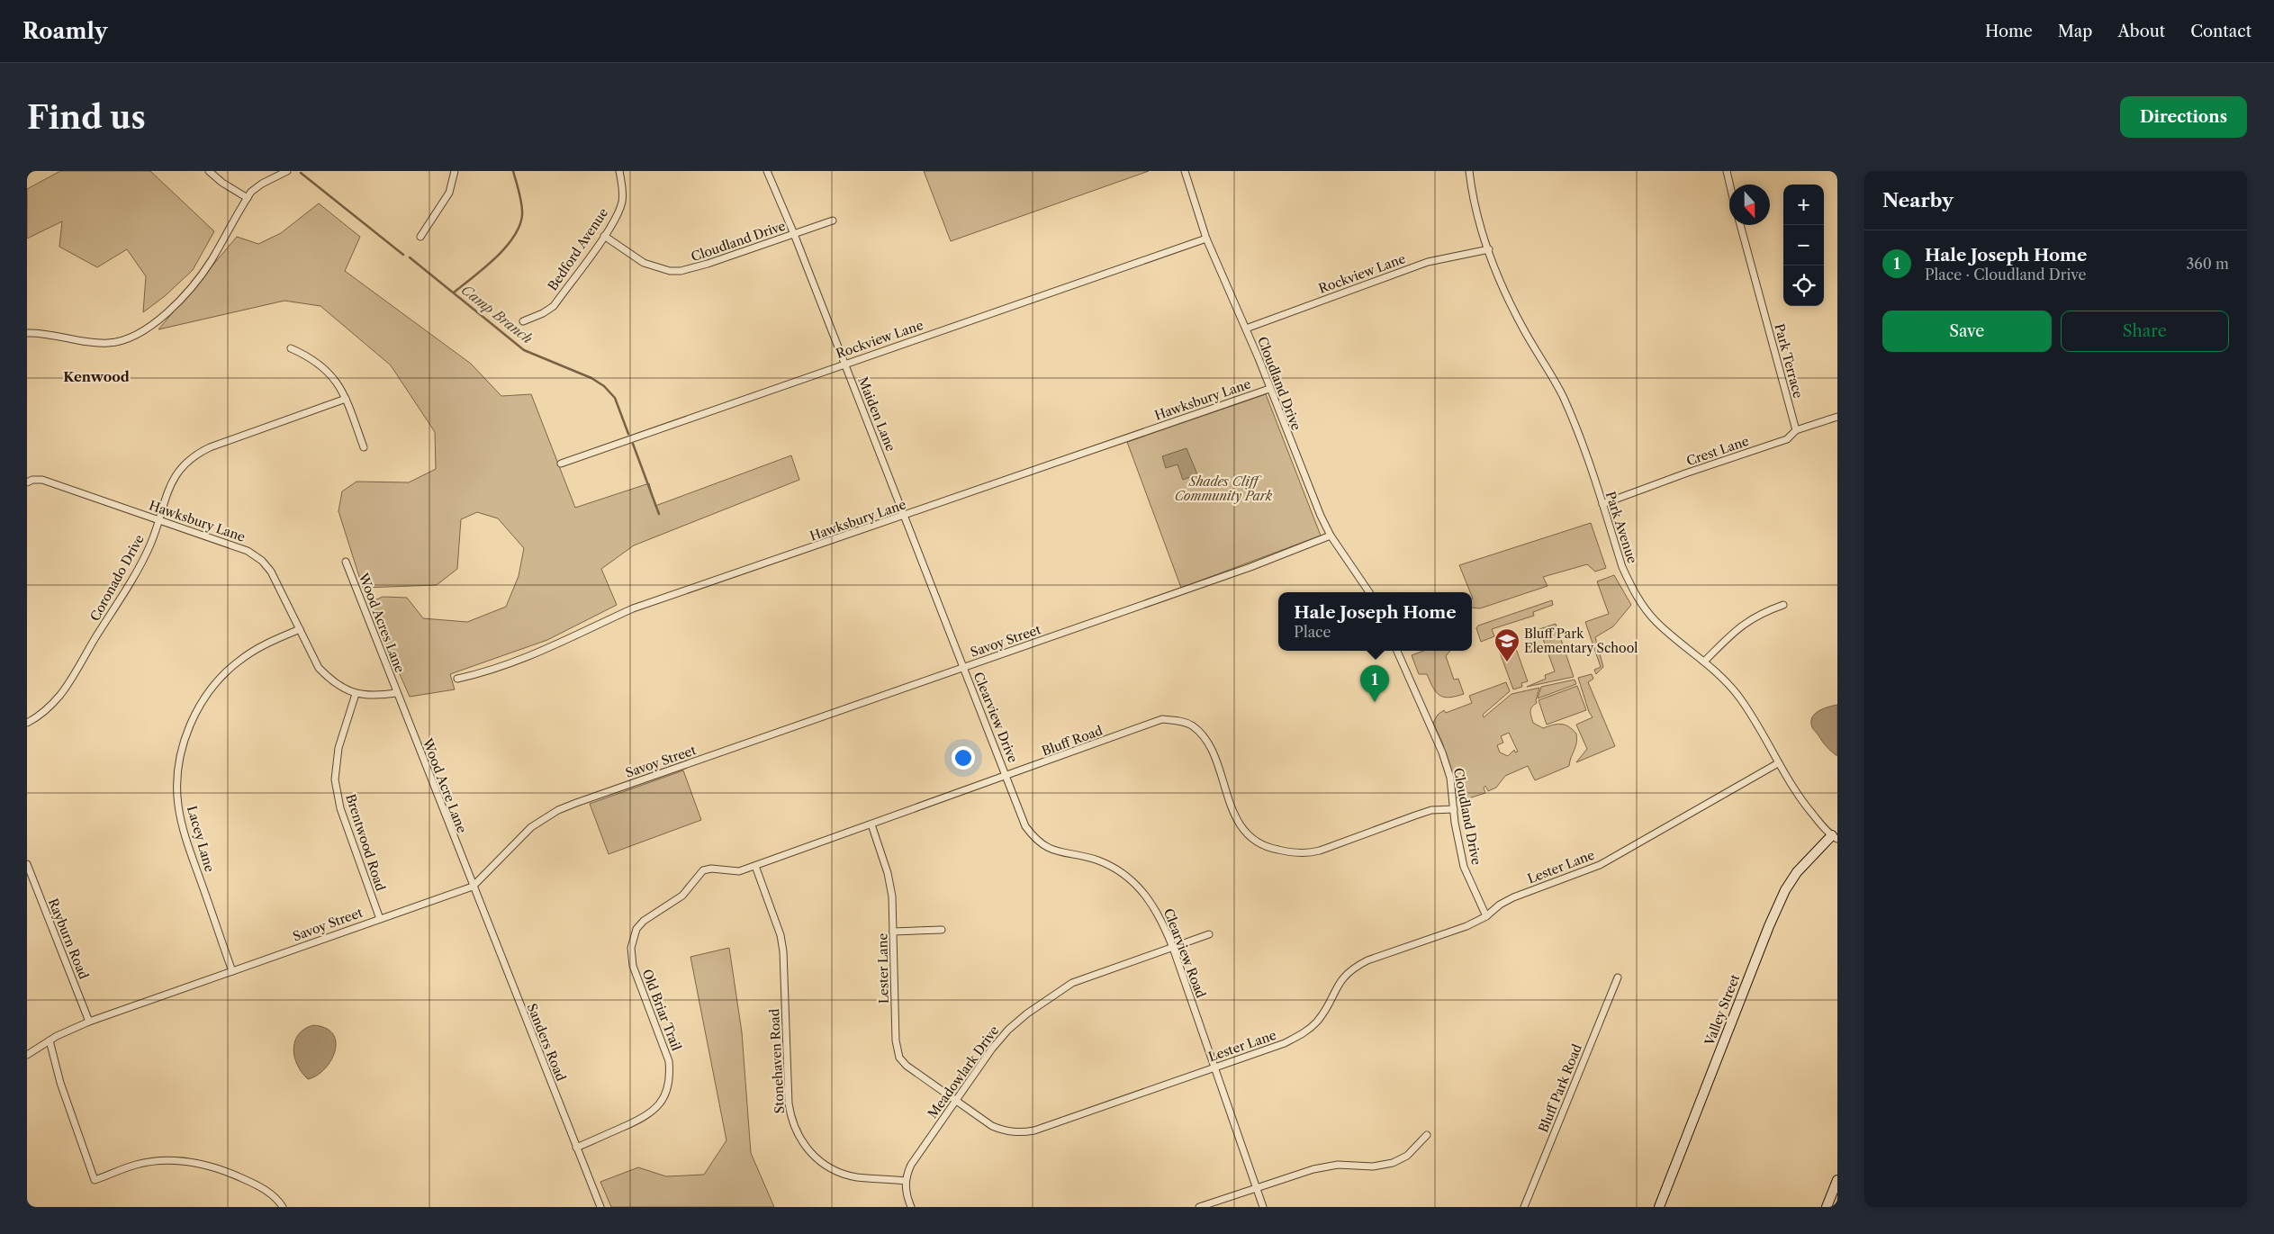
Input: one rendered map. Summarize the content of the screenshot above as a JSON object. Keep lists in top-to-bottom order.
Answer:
{
  "streets": {
    "street": [
      "Cloudland Drive",
      "Bedford Avenue",
      "Rockview Lane",
      "Park Terrace",
      "Hawksbury Lane",
      "Maiden Lane",
      "Crest Lane",
      "Park Avenue",
      "Coronado Drive",
      "Wood Acres Lane",
      "Savoy Street",
      "Clearview Drive",
      "Bluff Road",
      "Wood Acre Lane",
      "Lacey Lane",
      "Brentwood Road",
      "Lester Lane",
      "Rayburn Road",
      "Clearview Road",
      "Old Briar Trail",
      "Valley Street",
      "Sanders Road",
      "Stonehaven Road",
      "Meadowlark Drive",
      "Bluff Park Road"
    ]
  },
  "crossings": [
    ["Cloudland Drive", "Bedford Avenue"],
    ["Cloudland Drive", "Rockview Lane"],
    ["Cloudland Drive", "Hawksbury Lane"],
    ["Cloudland Drive", "Maiden Lane"],
    ["Cloudland Drive", "Savoy Street"],
    ["Cloudland Drive", "Bluff Road"],
    ["Cloudland Drive", "Lester Lane"],
    ["Rockview Lane", "Maiden Lane"],
    ["Rockview Lane", "Park Avenue"],
    ["Park Terrace", "Crest Lane"],
    ["Hawksbury Lane", "Maiden Lane"],
    ["Hawksbury Lane", "Coronado Drive"],
    ["Hawksbury Lane", "Wood Acres Lane"],
    ["Hawksbury Lane", "Wood Acre Lane"],
    ["Hawksbury Lane", "Lacey Lane"],
    ["Hawksbury Lane", "Brentwood Road"],
    ["Maiden Lane", "Savoy Street"],
    ["Maiden Lane", "Clearview Drive"],
    ["Crest Lane", "Park Avenue"],
    ["Park Avenue", "Lester Lane"],
    ["Park Avenue", "Valley Street"],
    ["Wood Acres Lane", "Wood Acre Lane"],
    ["Savoy Street", "Clearview Drive"],
    ["Savoy Street", "Wood Acre Lane"],
    ["Savoy Street", "Lacey Lane"],
    ["Savoy Street", "Brentwood Road"],
    ["Savoy Street", "Rayburn Road"],
    ["Savoy Street", "Sanders Road"],
    ["Clearview Drive", "Bluff Road"],
    ["Clearview Drive", "Clearview Road"],
    ["Bluff Road", "Lester Lane"],
    ["Bluff Road", "Clearview Road"],
    ["Bluff Road", "Old Briar Trail"],
    ["Bluff Road", "Stonehaven Road"],
    ["Wood Acre Lane", "Sanders Road"],
    ["Lester Lane", "Clearview Road"],
    ["Lester Lane", "Meadowlark Drive"],
    ["Clearview Road", "Meadowlark Drive"],
    ["Old Briar Trail", "Sanders Road"],
    ["Stonehaven Road", "Meadowlark Drive"]
  ],
  "districts": ["Kenwood"],
  "water": ["Camp Branch"],
  "parks": ["Shades Cliff Community Park"],
  "places": {
    "school or university": ["Bluff Park Elementary School"]
  },
  "north": "bottom",
  "page": {
    "header": "Roamly",
    "nav": [
      "Home",
      "Map",
      "About",
      "Contact"
    ],
    "buttons": [
      "Directions",
      ["Save", "Share"]
    ],
    "title": "Find us",
    "heading": "Nearby",
    "map_buttons": ["+", "−"],
    "list": [
      {
        "mark": "1",
        "name": "Hale Joseph Home",
        "note": "Place · Cloudland Drive",
        "value": "360 m"
      }
    ],
    "popup": ["Hale Joseph Home", "Place"],
    "pins": "1"
  }
}
